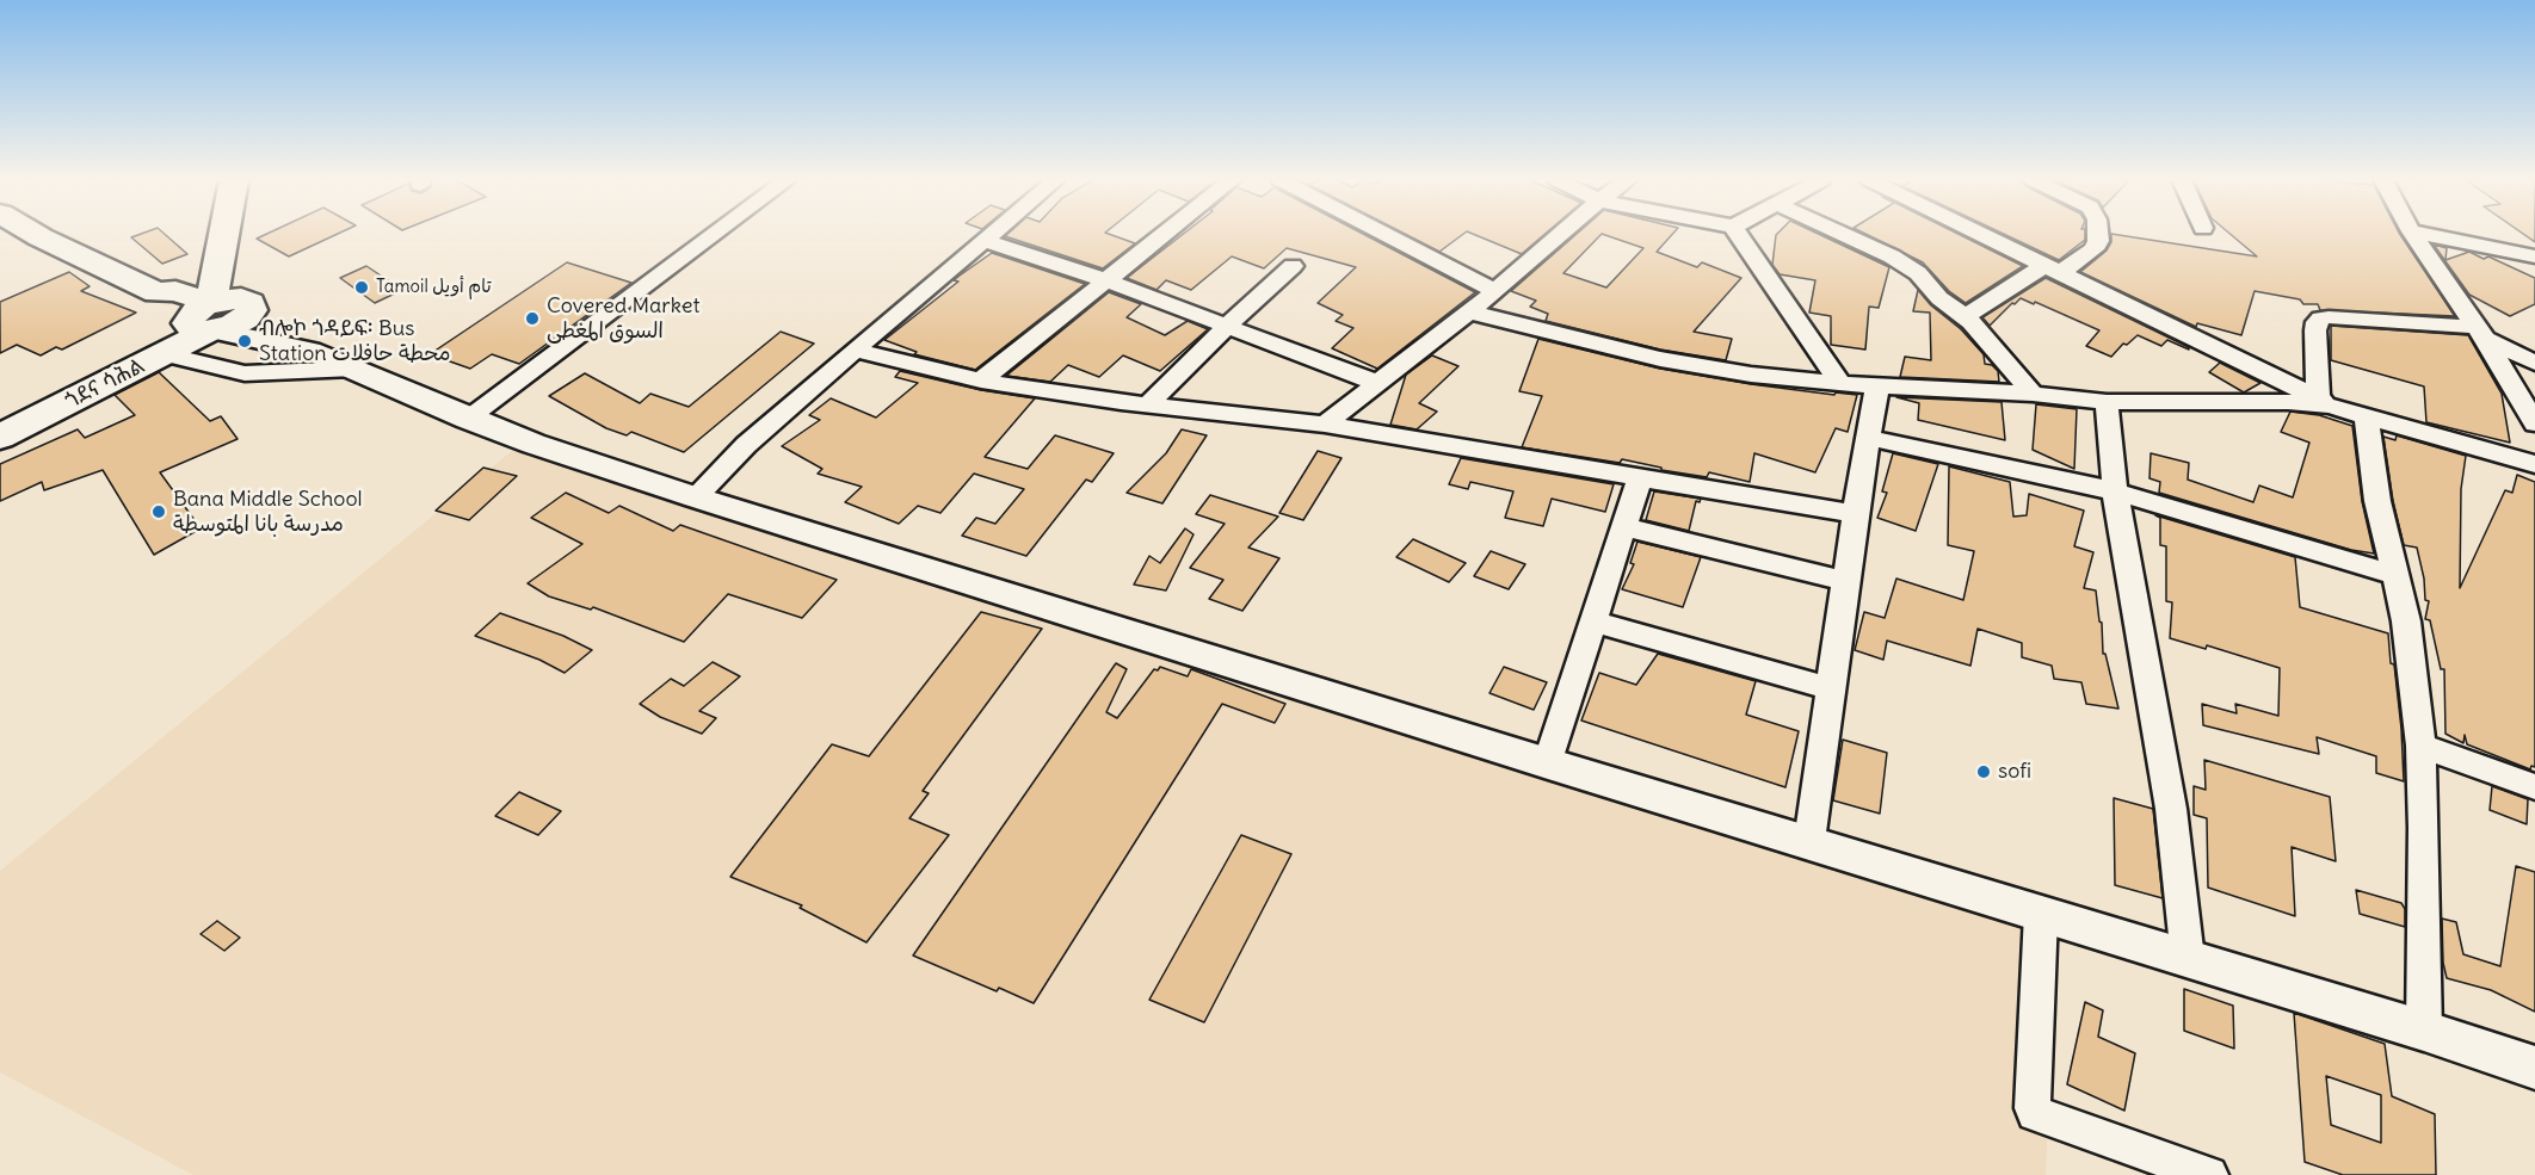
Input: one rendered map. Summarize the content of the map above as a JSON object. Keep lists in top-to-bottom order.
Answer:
{
  "streets": {
    "highway": ["ጎደና ሳሕል"]
  },
  "places": [
    "Tamoil تام أويل",
    "Covered Market السوق المغطى",
    "ብሎኮ ጎዳይፍ፡ Bus Station محطة حافلات",
    "Bana Middle School مدرسة بانا المتوسطة",
    "sofi"
  ]
}
